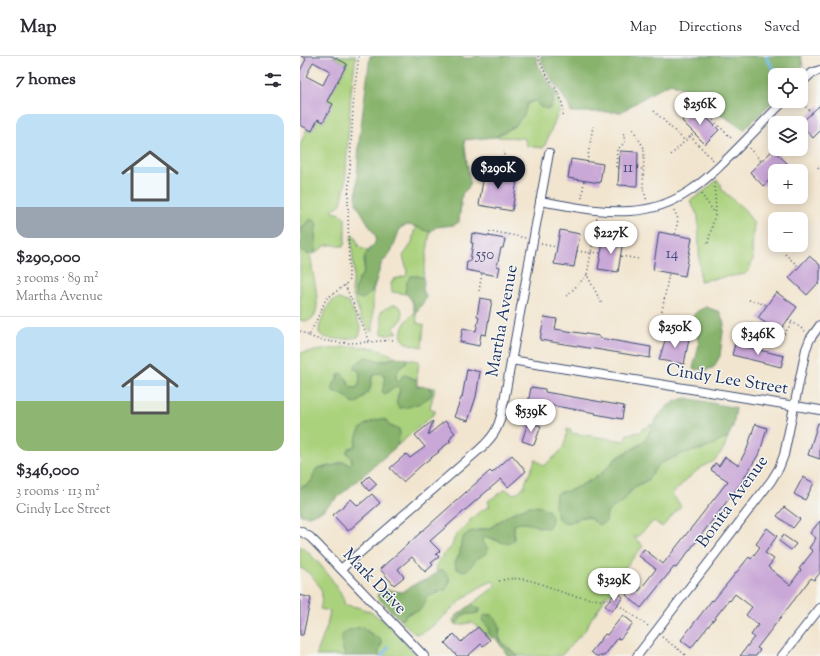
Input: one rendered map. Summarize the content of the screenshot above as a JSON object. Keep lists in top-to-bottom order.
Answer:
{
  "streets": {
    "street": [
      "Martha Avenue",
      "Cindy Lee Street",
      "Bonita Avenue",
      "Mark Drive"
    ]
  },
  "crossings": [
    ["Martha Avenue", "Cindy Lee Street"],
    ["Martha Avenue", "Mark Drive"],
    ["Cindy Lee Street", "Bonita Avenue"]
  ],
  "house_numbers": ["11", "14", "550"],
  "page": {
    "header": "Map",
    "nav": ["Map", "Directions", "Saved"],
    "heading": "7 homes",
    "map_buttons": ["+", "−"],
    "price": [
      "$256K",
      "$290K",
      "$227K",
      "$250K",
      "$346K",
      "$539K",
      "$329K"
    ],
    "list": [
      {
        "name": "$290,000",
        "note": "3 rooms · 89 m² · Martha Avenue"
      },
      {
        "name": "$346,000",
        "note": "3 rooms · 113 m² · Cindy Lee Street"
      }
    ]
  }
}
